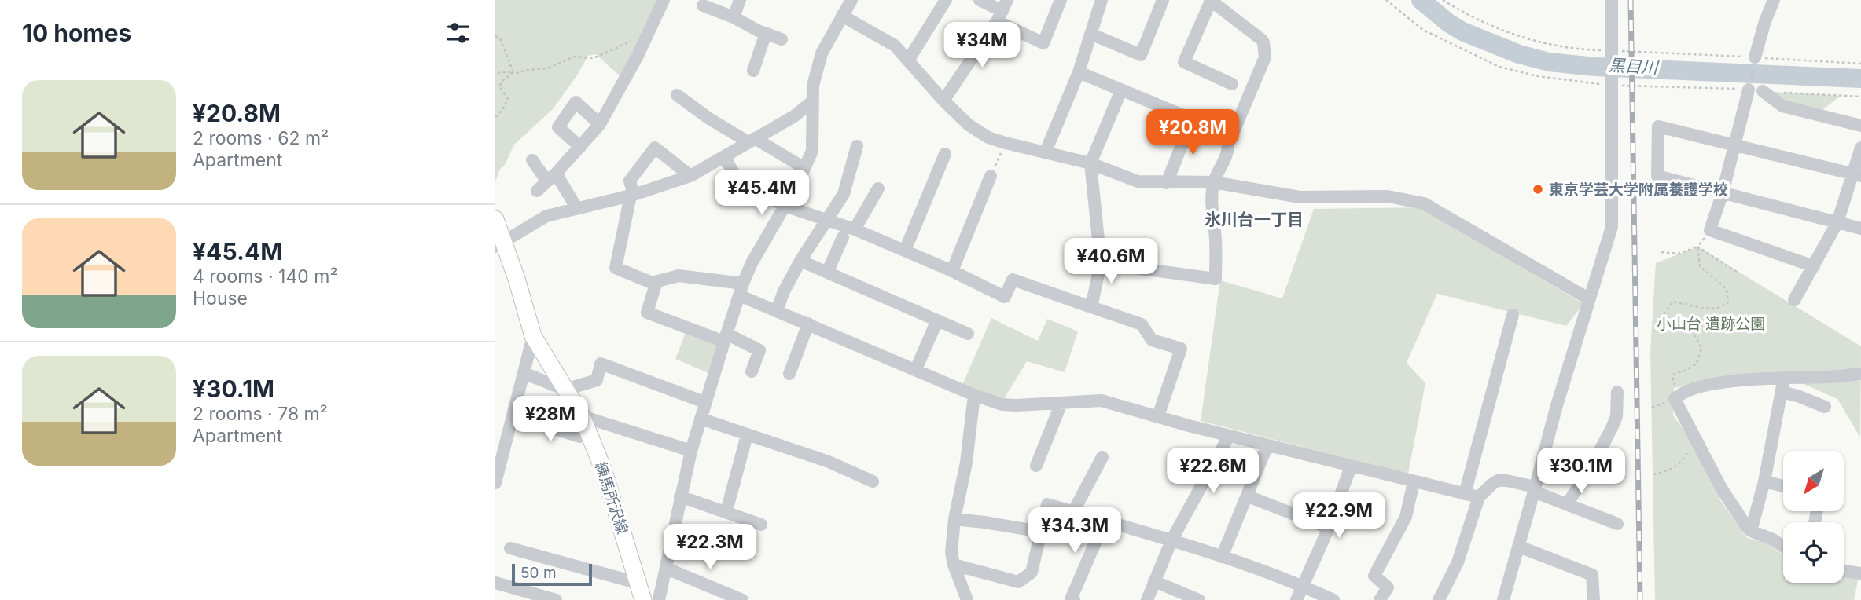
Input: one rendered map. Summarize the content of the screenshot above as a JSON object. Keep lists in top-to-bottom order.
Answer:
{
  "streets": {
    "main road": ["練馬所沢線"]
  },
  "districts": ["氷川台一丁目"],
  "water": ["黒目川"],
  "parks": ["小山台 遺跡公園"],
  "places": ["東京学芸大学附属養護学校"],
  "scale_bar": "50 m",
  "north": "bottom left",
  "page": {
    "heading": "10 homes",
    "price": [
      "¥34M",
      "¥20.8M",
      "¥45.4M",
      "¥40.6M",
      "¥28M",
      "¥22.6M",
      "¥30.1M",
      "¥22.9M",
      "¥34.3M",
      "¥22.3M"
    ],
    "list": [
      {
        "name": "¥20.8M",
        "note": "2 rooms · 62 m² · Apartment"
      },
      {
        "name": "¥45.4M",
        "note": "4 rooms · 140 m² · House"
      },
      {
        "name": "¥30.1M",
        "note": "2 rooms · 78 m² · Apartment"
      }
    ],
    "scale": "50 m"
  }
}
